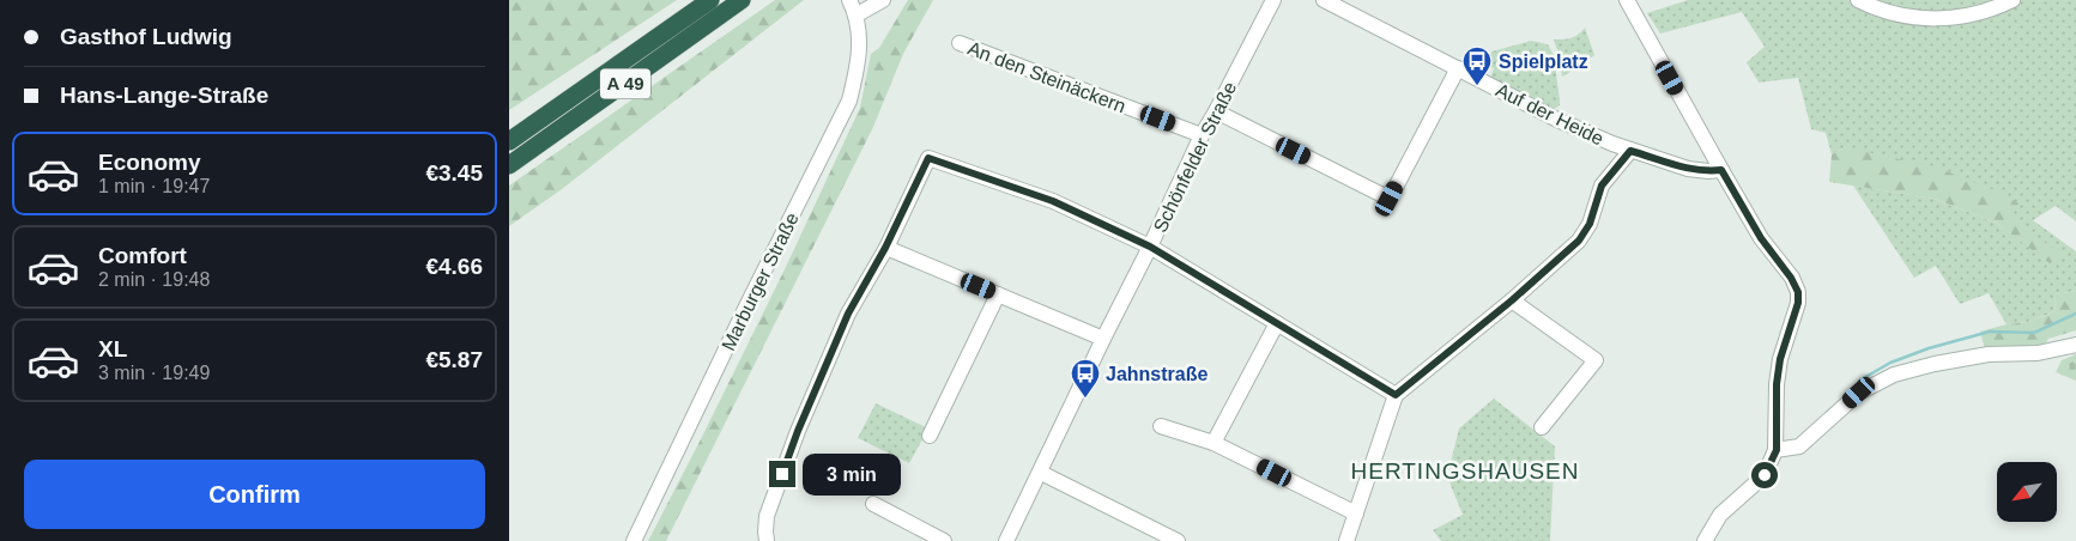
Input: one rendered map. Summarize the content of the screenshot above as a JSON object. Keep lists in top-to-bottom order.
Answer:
{
  "streets": {
    "highway": ["A 49"],
    "street": [
      "An den Steinäckern",
      "Auf der Heide",
      "Schönfelder Straße",
      "Marburger Straße"
    ]
  },
  "crossings": [
    ["An den Steinäckern", "Schönfelder Straße"]
  ],
  "districts": ["HERTINGSHAUSEN"],
  "places": {
    "bus stop": ["Spielplatz", "Jahnstraße"]
  },
  "north": "bottom left",
  "page": {
    "banner": ["Gasthof Ludwig", "Hans-Lange-Straße"],
    "list": [
      {
        "name": "Economy",
        "note": "1 min · 19:47",
        "value": "€3.45"
      },
      {
        "name": "Comfort",
        "note": "2 min · 19:48",
        "value": "€4.66"
      },
      {
        "name": "XL",
        "note": "3 min · 19:49",
        "value": "€5.87"
      }
    ],
    "buttons": "Confirm",
    "bubble": "3 min"
  }
}
